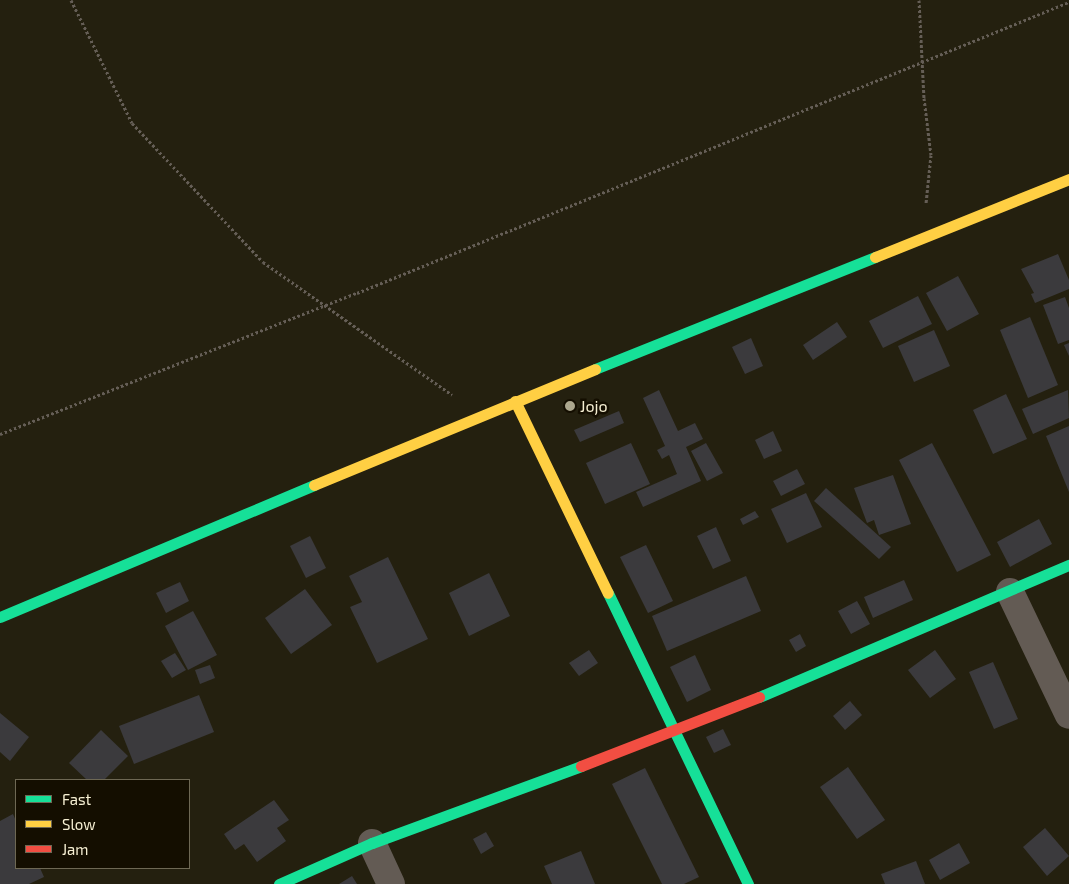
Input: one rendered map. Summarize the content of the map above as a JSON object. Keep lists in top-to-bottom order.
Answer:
{
  "places": ["Jojo"],
  "legend": ["Fast", "Slow", "Jam"]
}
